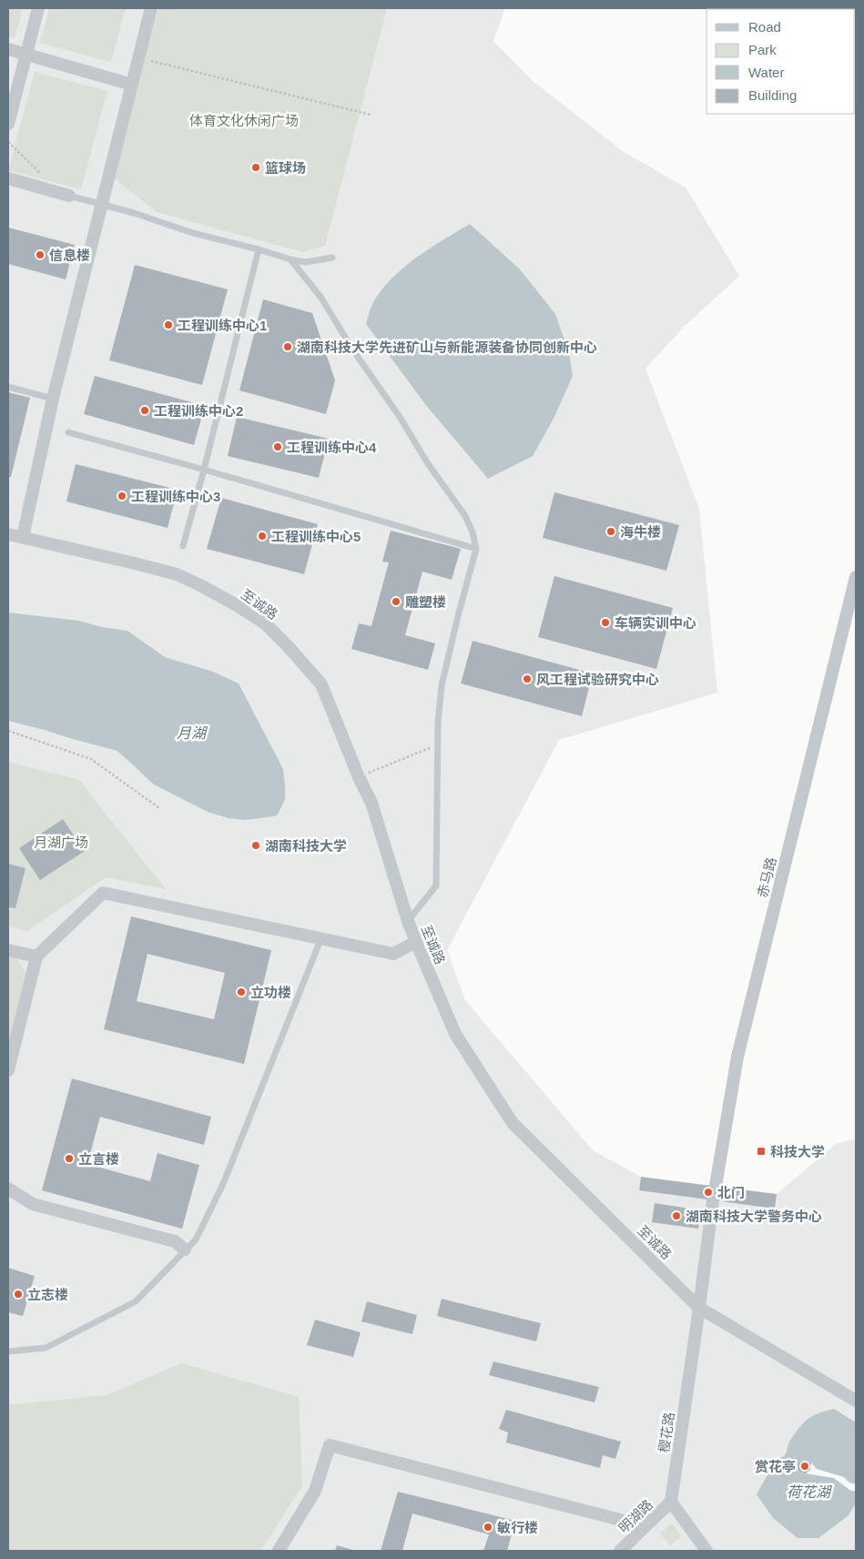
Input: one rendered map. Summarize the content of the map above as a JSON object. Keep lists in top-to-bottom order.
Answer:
{
  "streets": {
    "street": [
      "至诚路",
      "赤马路",
      "樱花路",
      "明湖路"
    ]
  },
  "crossings": [
    ["至诚路", "樱花路"],
    ["樱花路", "明湖路"]
  ],
  "water": ["月湖", "荷花湖"],
  "parks": ["体育文化休闲广场", "月湖广场"],
  "places": {
    "other": [
      "篮球场",
      "信息楼",
      "工程训练中心1",
      "湖南科技大学先进矿山与新能源装备协同创新中心",
      "工程训练中心2",
      "工程训练中心4",
      "工程训练中心3",
      "海牛楼",
      "工程训练中心5",
      "雕塑楼",
      "车辆实训中心",
      "风工程试验研究中心",
      "湖南科技大学",
      "立功楼",
      "立言楼",
      "北门",
      "湖南科技大学警务中心",
      "立志楼",
      "赏花亭",
      "敏行楼"
    ],
    "transit": ["科技大学"]
  },
  "legend": [
    "Road",
    "Park",
    "Water",
    "Building"
  ]
}
